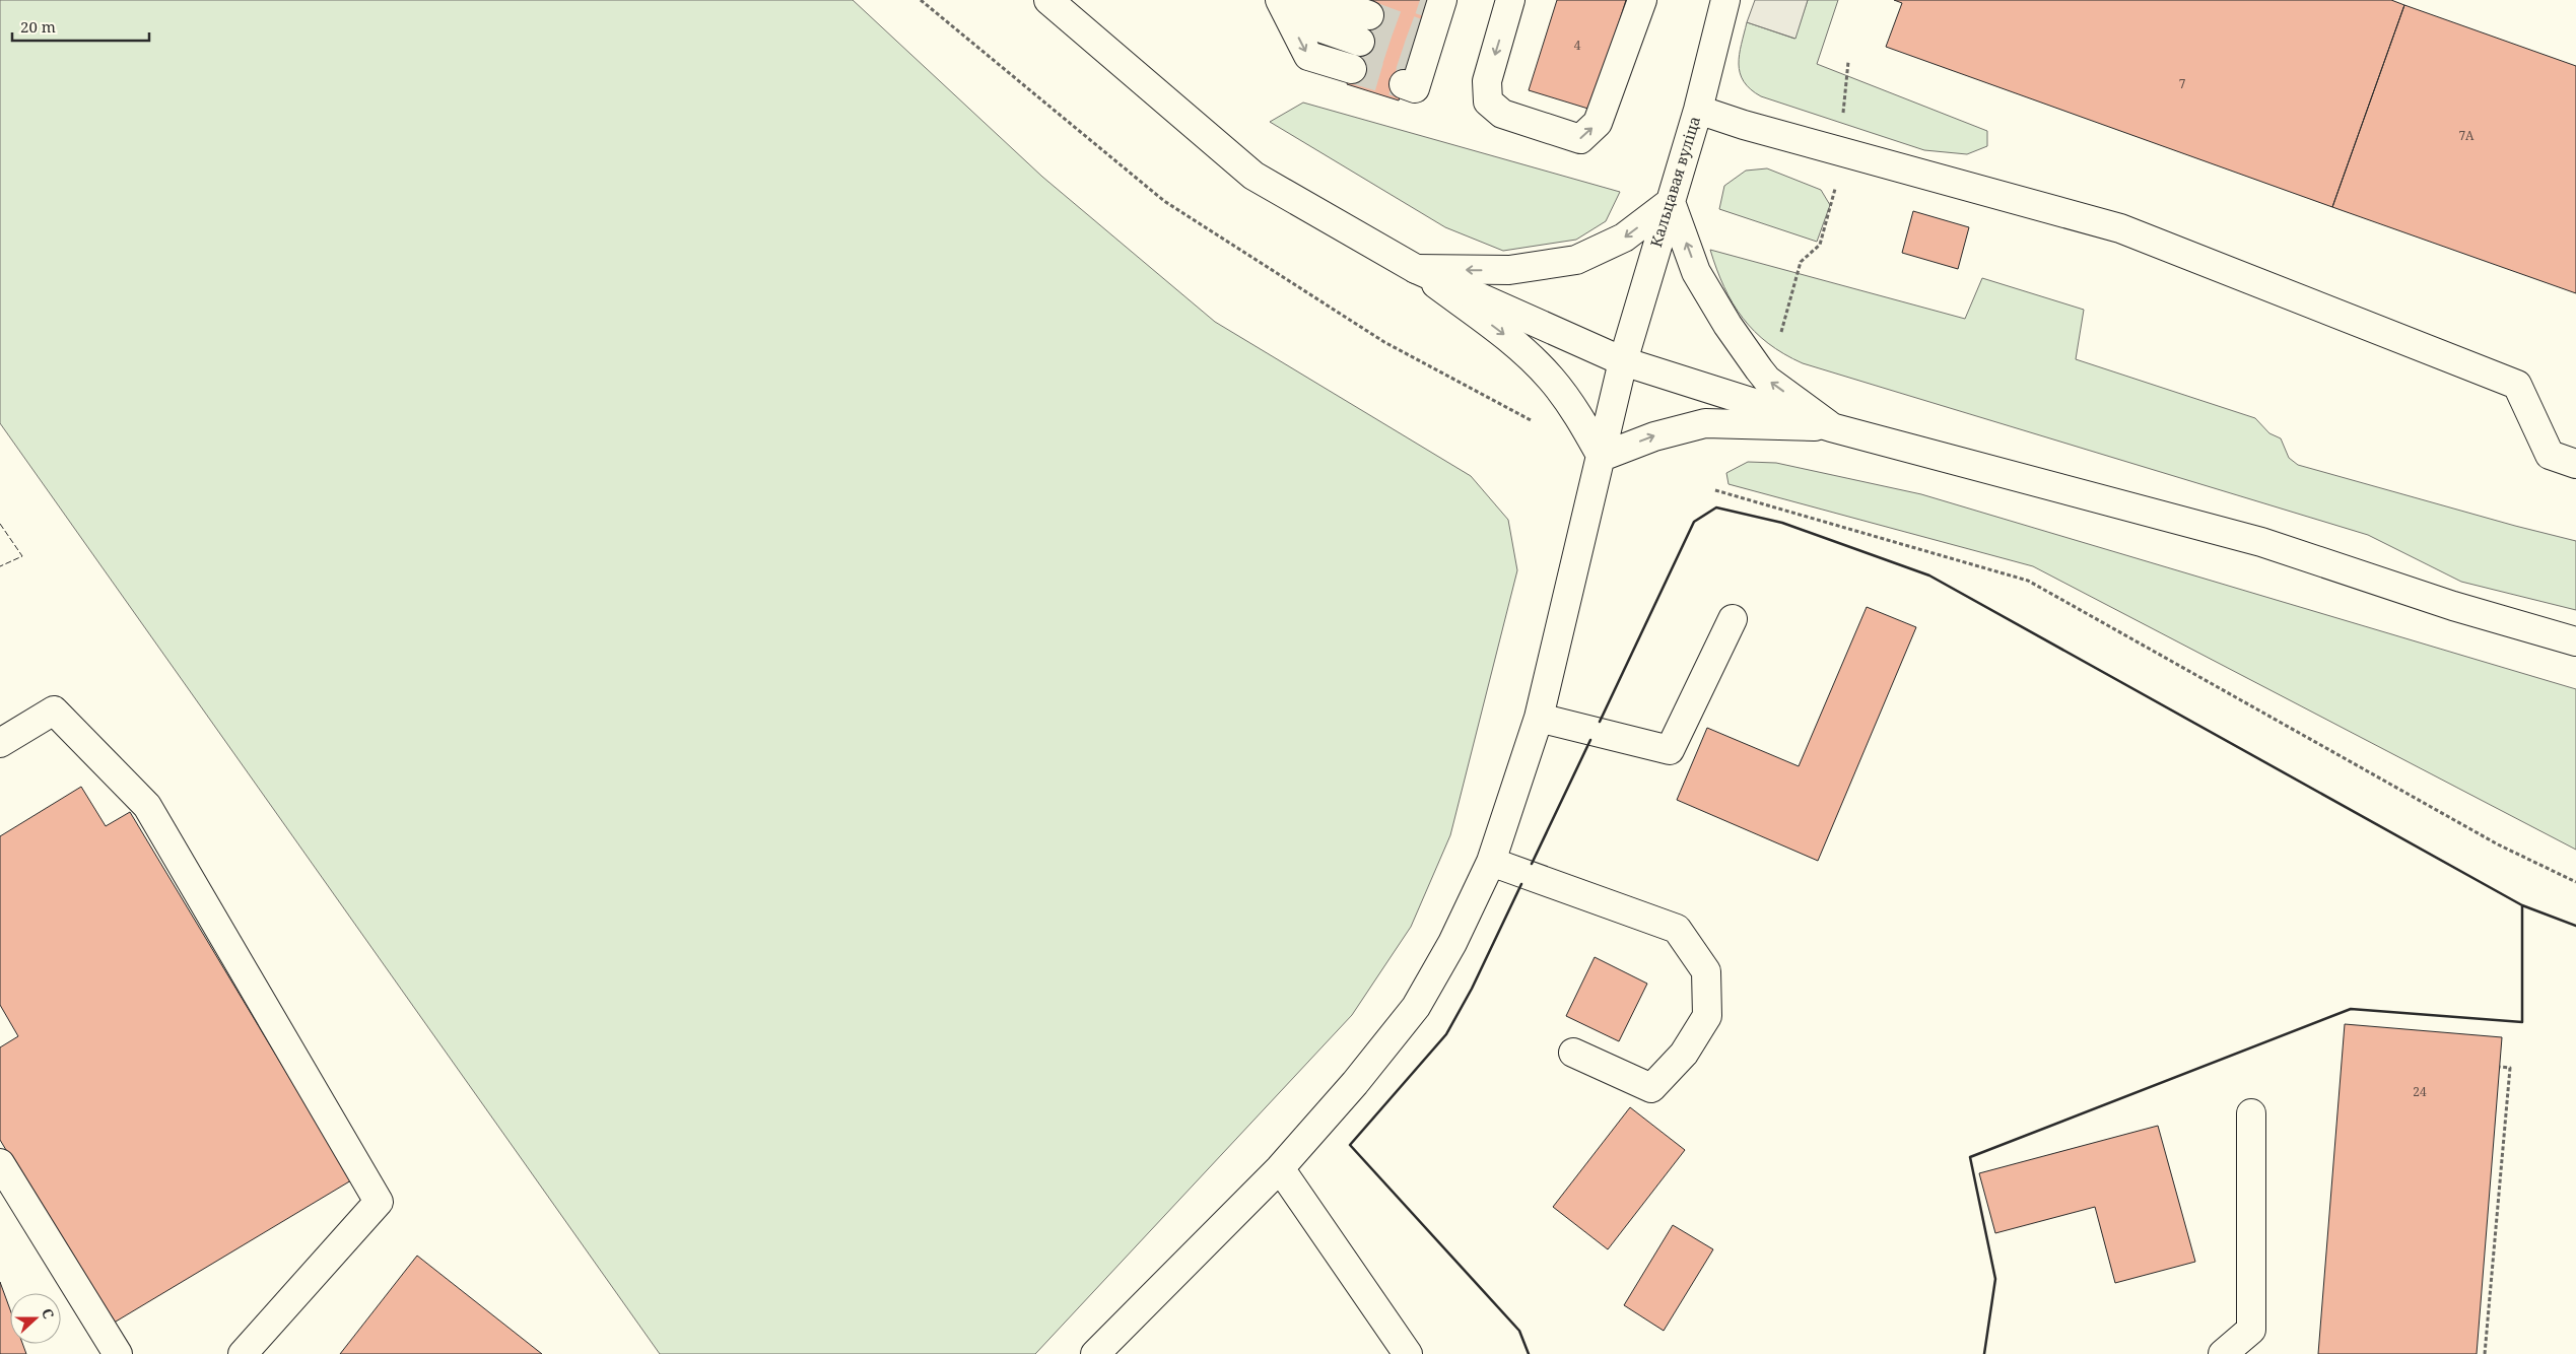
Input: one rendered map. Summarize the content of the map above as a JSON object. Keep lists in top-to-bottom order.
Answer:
{
  "streets": {
    "main road": ["Кальцавая вуліца"]
  },
  "house_numbers": [
    "4",
    "7",
    "7А",
    "24"
  ],
  "scale_bar": "20 m",
  "north": "right"
}
